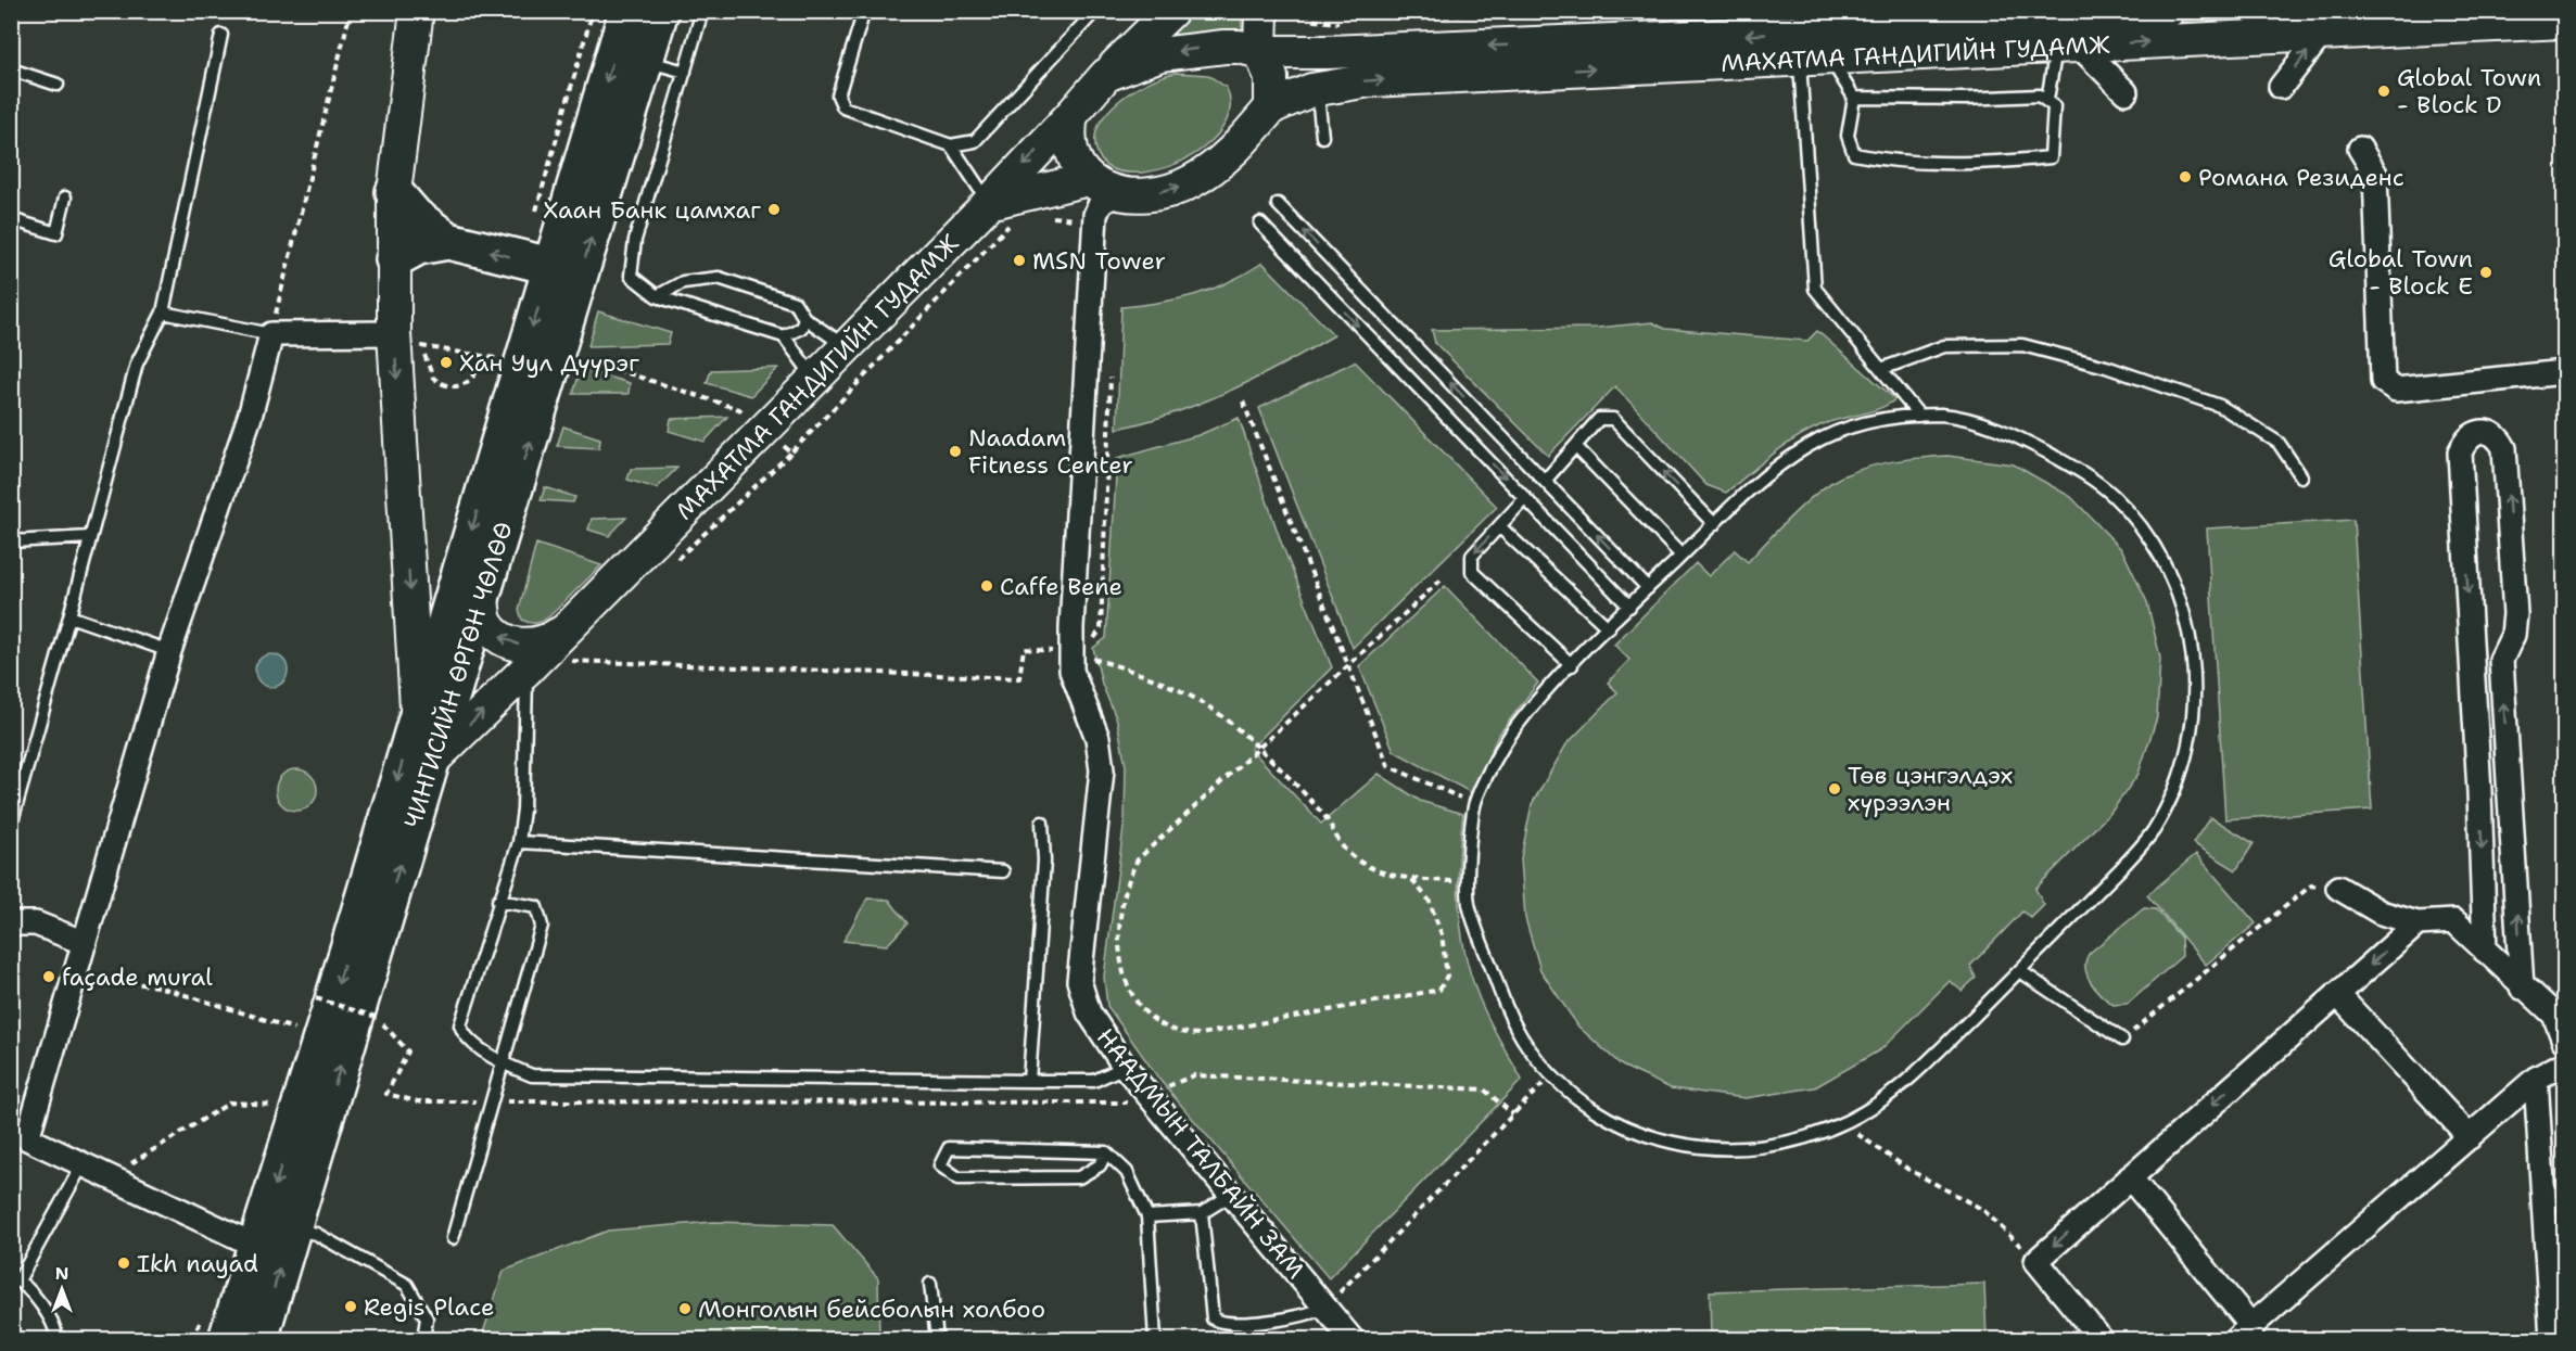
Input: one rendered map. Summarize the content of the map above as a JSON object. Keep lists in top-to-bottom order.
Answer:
{
  "streets": {
    "highway": ["ЧИНГИСИЙН ӨРГӨН ЧӨЛӨӨ"],
    "main road": ["МАХАТМА ГАНДИГИЙН ГУДАМЖ"],
    "street": ["НААДМЫН ТАЛБАЙН ЗАМ"]
  },
  "crossings": [
    ["МАХАТМА ГАНДИГИЙН ГУДАМЖ", "ЧИНГИСИЙН ӨРГӨН ЧӨЛӨӨ"]
  ],
  "places": [
    "Global Town - Block D",
    "Романа Резиденс",
    "Хаан Банк цамхаг",
    "MSN Tower",
    "Global Town - Block E",
    "Хан Уул Дүүрэг",
    "Naadam Fitness Center",
    "Caffe Bene",
    "Төв цэнгэлдэх хүрээлэн",
    "façade mural",
    "Ikh nayad",
    "Regis Place",
    "Монголын бейсболын холбоо"
  ],
  "north": "top"
}
